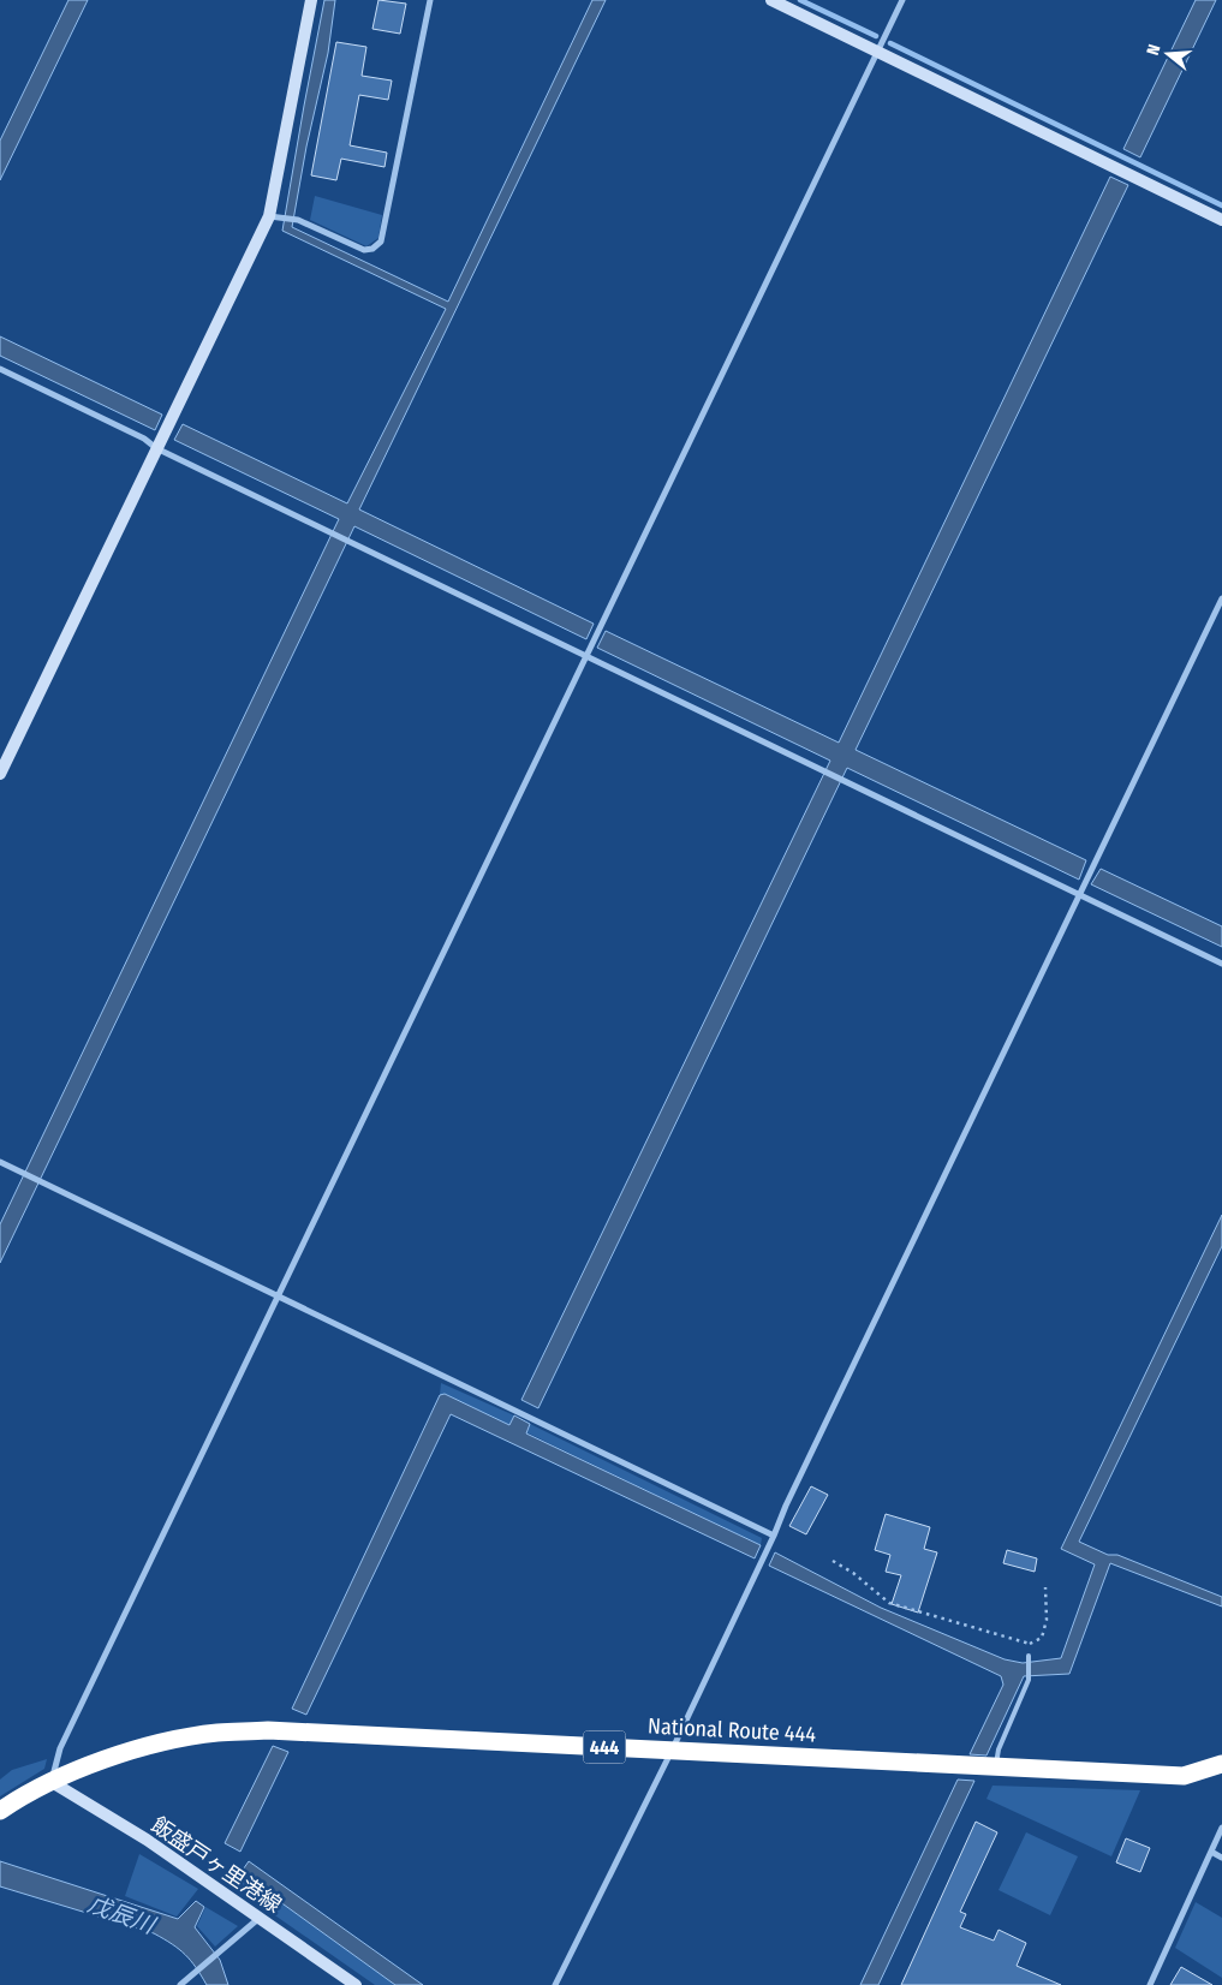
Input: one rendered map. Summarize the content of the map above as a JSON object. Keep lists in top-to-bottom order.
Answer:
{
  "streets": {
    "highway": ["National Route 444", "444"],
    "street": ["飯盛戸ヶ里港線"]
  },
  "crossings": [
    ["National Route 444", "飯盛戸ヶ里港線"]
  ],
  "water": ["戊辰川"],
  "north": "left"
}
